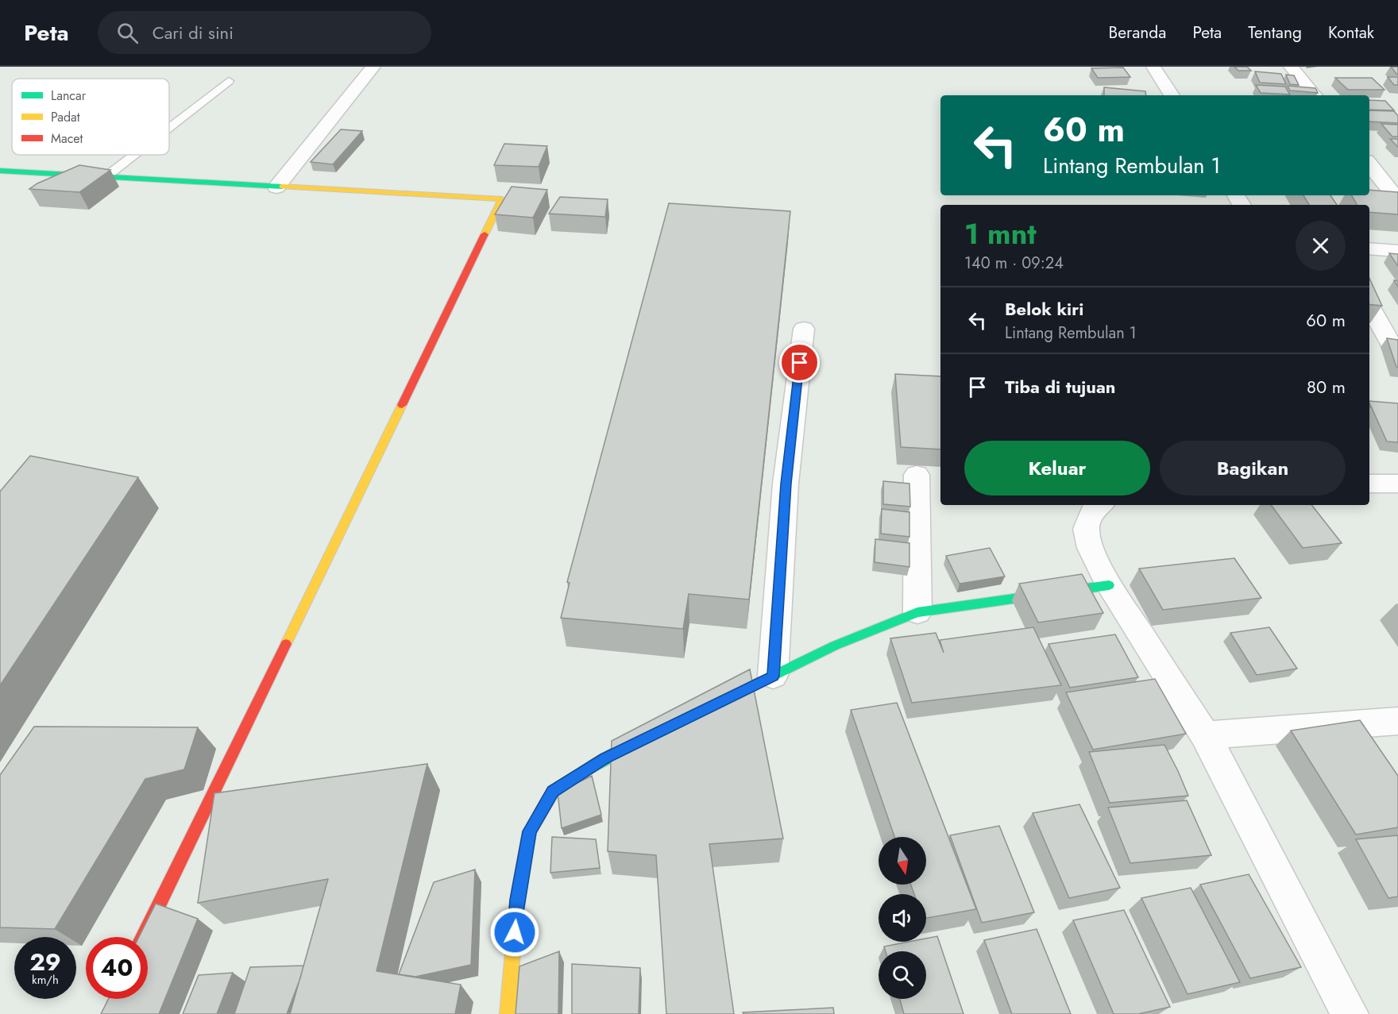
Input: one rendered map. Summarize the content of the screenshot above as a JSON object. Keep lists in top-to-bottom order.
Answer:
{
  "legend": ["Lancar", "Padat", "Macet"],
  "north": "bottom",
  "page": {
    "header": "Peta",
    "search": "Cari di sini",
    "nav": [
      "Beranda",
      "Peta",
      "Tentang",
      "Kontak"
    ],
    "turn": ["60 m", "Lintang Rembulan 1"],
    "heading": ["1 mnt", "140 m · 09:24"],
    "list": [
      {
        "name": "Belok kiri",
        "note": "Lintang Rembulan 1",
        "value": "60 m"
      },
      {
        "name": "Tiba di tujuan",
        "value": "80 m"
      }
    ],
    "buttons": ["Keluar", "Bagikan"],
    "speed": "29 km/h",
    "limit": "40"
  }
}
